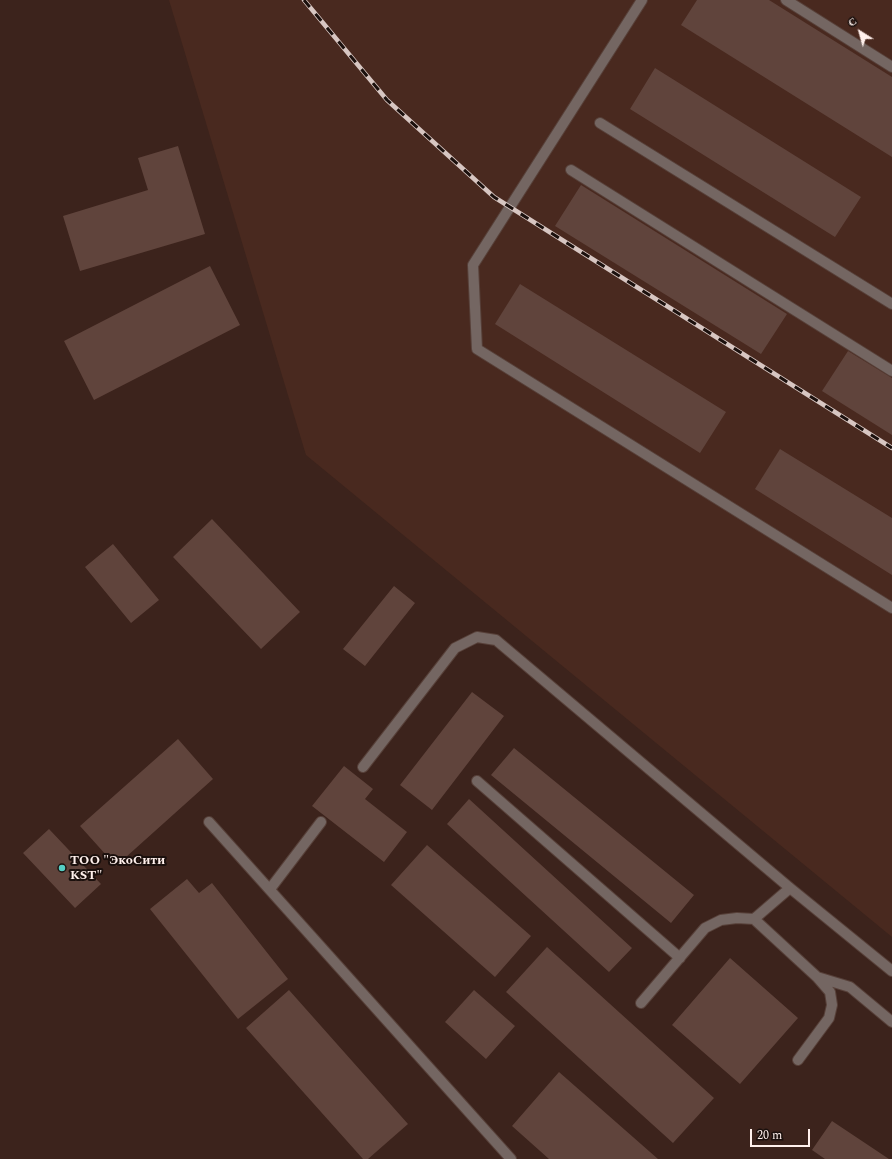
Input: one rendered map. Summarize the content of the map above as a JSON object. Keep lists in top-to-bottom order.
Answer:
{
  "places": ["ТОО \"ЭкоСити KST\""],
  "scale_bar": "20 m",
  "north": "top left"
}
